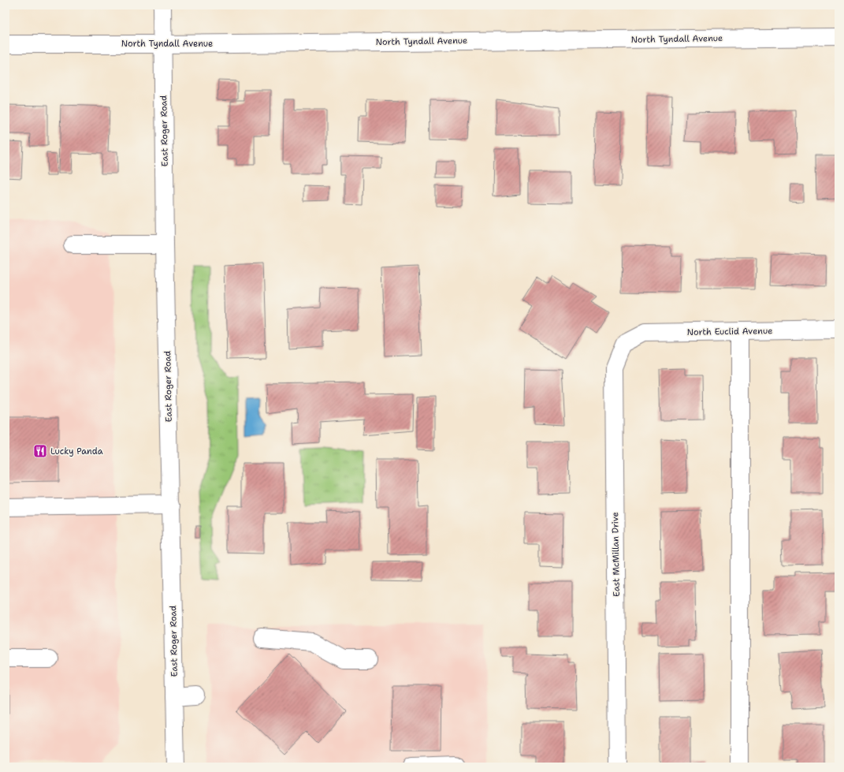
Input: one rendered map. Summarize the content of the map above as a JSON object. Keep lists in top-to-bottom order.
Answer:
{
  "streets": {
    "street": [
      "North Tyndall Avenue",
      "East Roger Road",
      "North Euclid Avenue",
      "East McMillan Drive"
    ]
  },
  "crossings": [
    ["North Tyndall Avenue", "East Roger Road"],
    ["North Euclid Avenue", "East McMillan Drive"]
  ],
  "places": {
    "restaurant": ["Lucky Panda"]
  }
}
